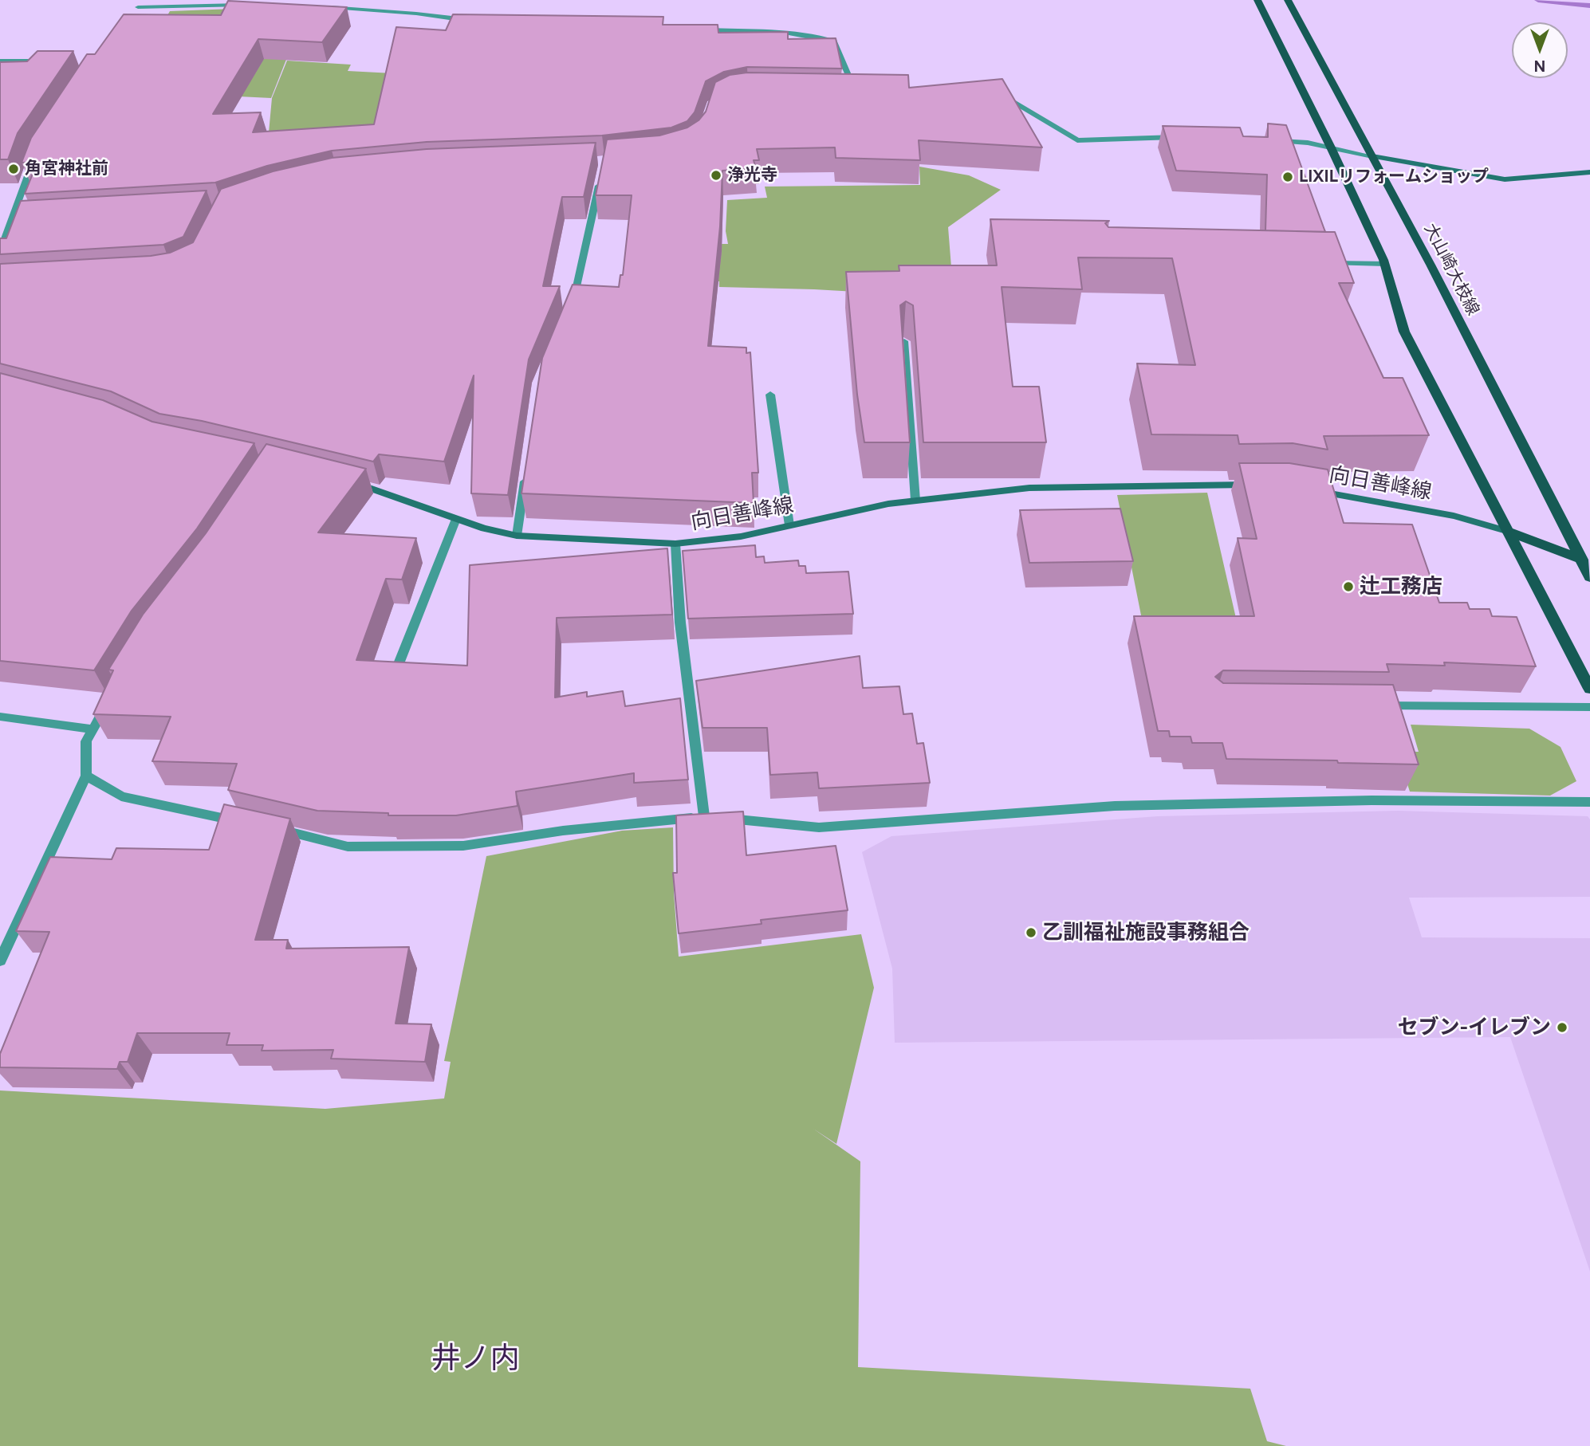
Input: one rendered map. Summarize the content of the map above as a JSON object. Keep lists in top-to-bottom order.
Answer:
{
  "streets": {
    "main road": ["大山崎大枝線", "向日善峰線"]
  },
  "districts": ["井ノ内"],
  "places": [
    "角宮神社前",
    "浄光寺",
    "LIXILリフォームショップ",
    "辻工務店",
    "乙訓福祉施設事務組合",
    "セブン-イレブン"
  ],
  "north": "bottom"
}
